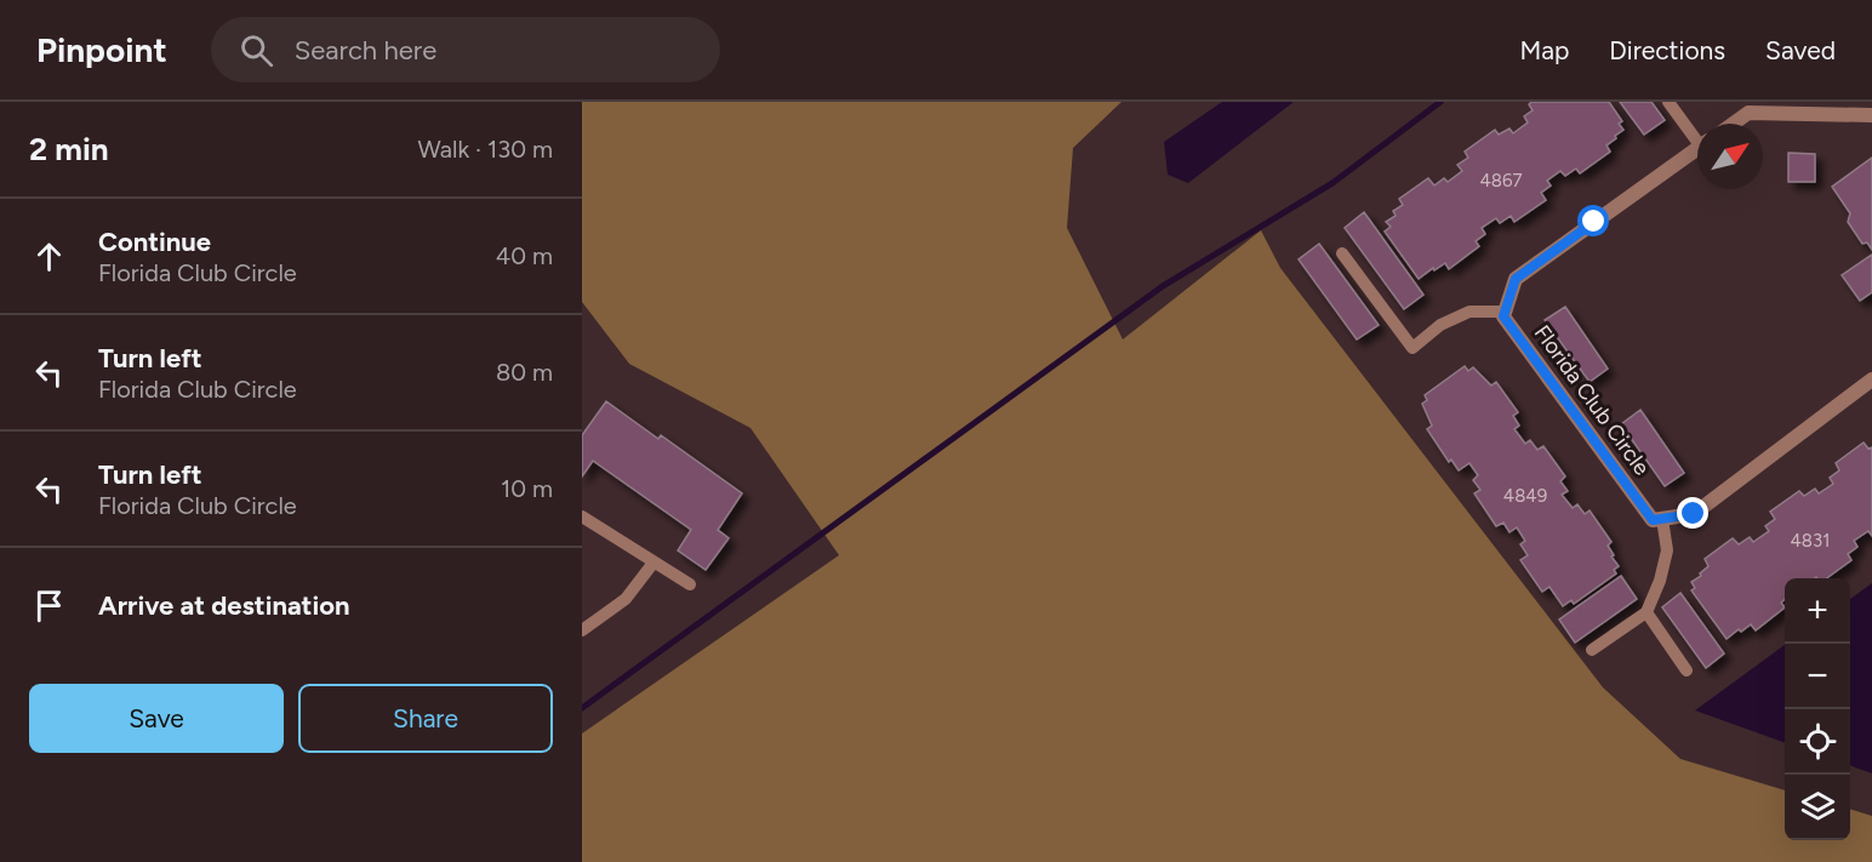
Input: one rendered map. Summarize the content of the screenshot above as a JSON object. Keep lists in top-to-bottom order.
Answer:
{
  "streets": {
    "street": ["Florida Club Circle"]
  },
  "house_numbers": ["4867", "4849", "4831"],
  "north": "top right",
  "page": {
    "header": "Pinpoint",
    "search": "Search here",
    "nav": ["Map", "Directions", "Saved"],
    "heading": ["2 min", "Walk · 130 m"],
    "list": [
      ["Continue", "Florida Club Circle", "40 m"],
      ["Turn left", "Florida Club Circle", "80 m"],
      ["Turn left", "Florida Club Circle", "10 m"],
      "Arrive at destination"
    ],
    "map_buttons": ["+", "−"],
    "buttons": ["Save", "Share"]
  }
}
